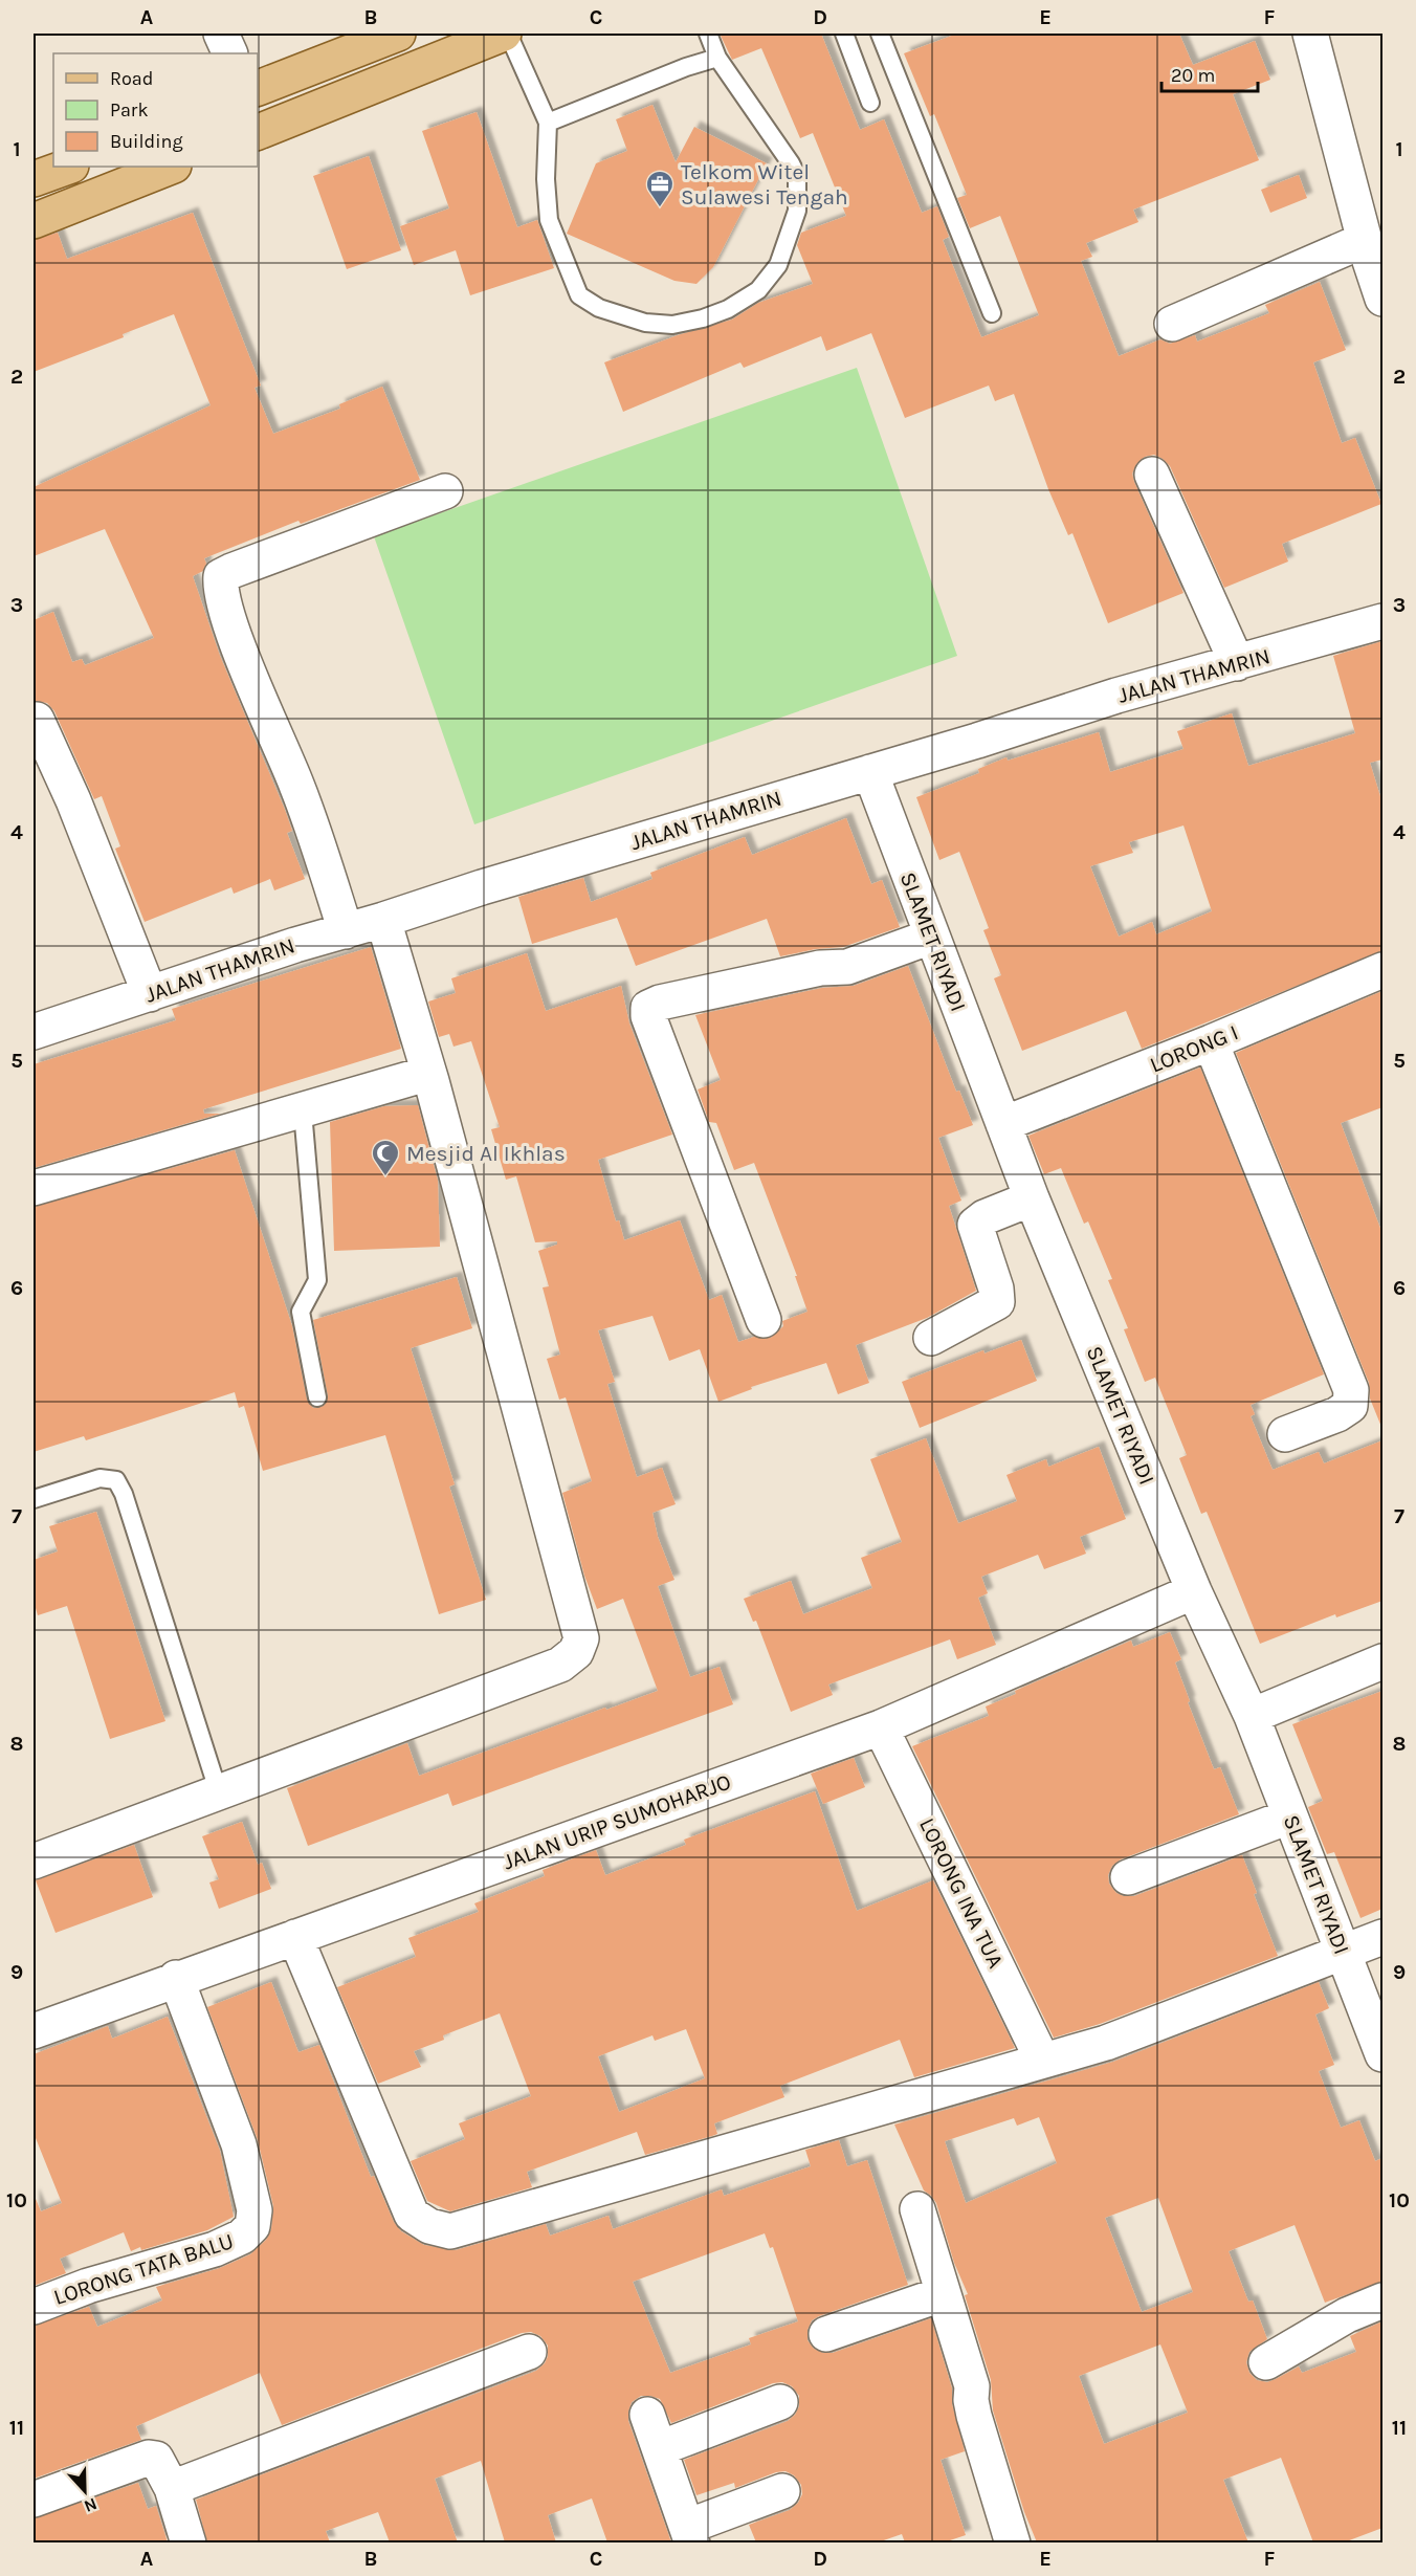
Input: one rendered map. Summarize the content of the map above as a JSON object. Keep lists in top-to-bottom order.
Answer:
{
  "streets": {
    "street": [
      "JALAN THAMRIN",
      "SLAMET RIYADI",
      "LORONG I",
      "JALAN URIP SUMOHARJO",
      "LORONG INA TUA",
      "LORONG TATA BALU"
    ]
  },
  "crossings": [
    ["JALAN THAMRIN", "SLAMET RIYADI"],
    ["SLAMET RIYADI", "LORONG I"],
    ["SLAMET RIYADI", "JALAN URIP SUMOHARJO"],
    ["JALAN URIP SUMOHARJO", "LORONG INA TUA"],
    ["JALAN URIP SUMOHARJO", "LORONG TATA BALU"]
  ],
  "places": {
    "office": ["Telkom Witel Sulawesi Tengah"],
    "mosque": ["Mesjid Al Ikhlas"]
  },
  "legend": ["Road", "Park", "Building"],
  "scale_bar": "20 m",
  "north": "bottom",
  "grid": {
    "columns": [
      "A",
      "B",
      "C",
      "D",
      "E",
      "F"
    ],
    "rows": [
      "1",
      "2",
      "3",
      "4",
      "5",
      "6",
      "7",
      "8",
      "9",
      "10",
      "11"
    ]
  }
}
